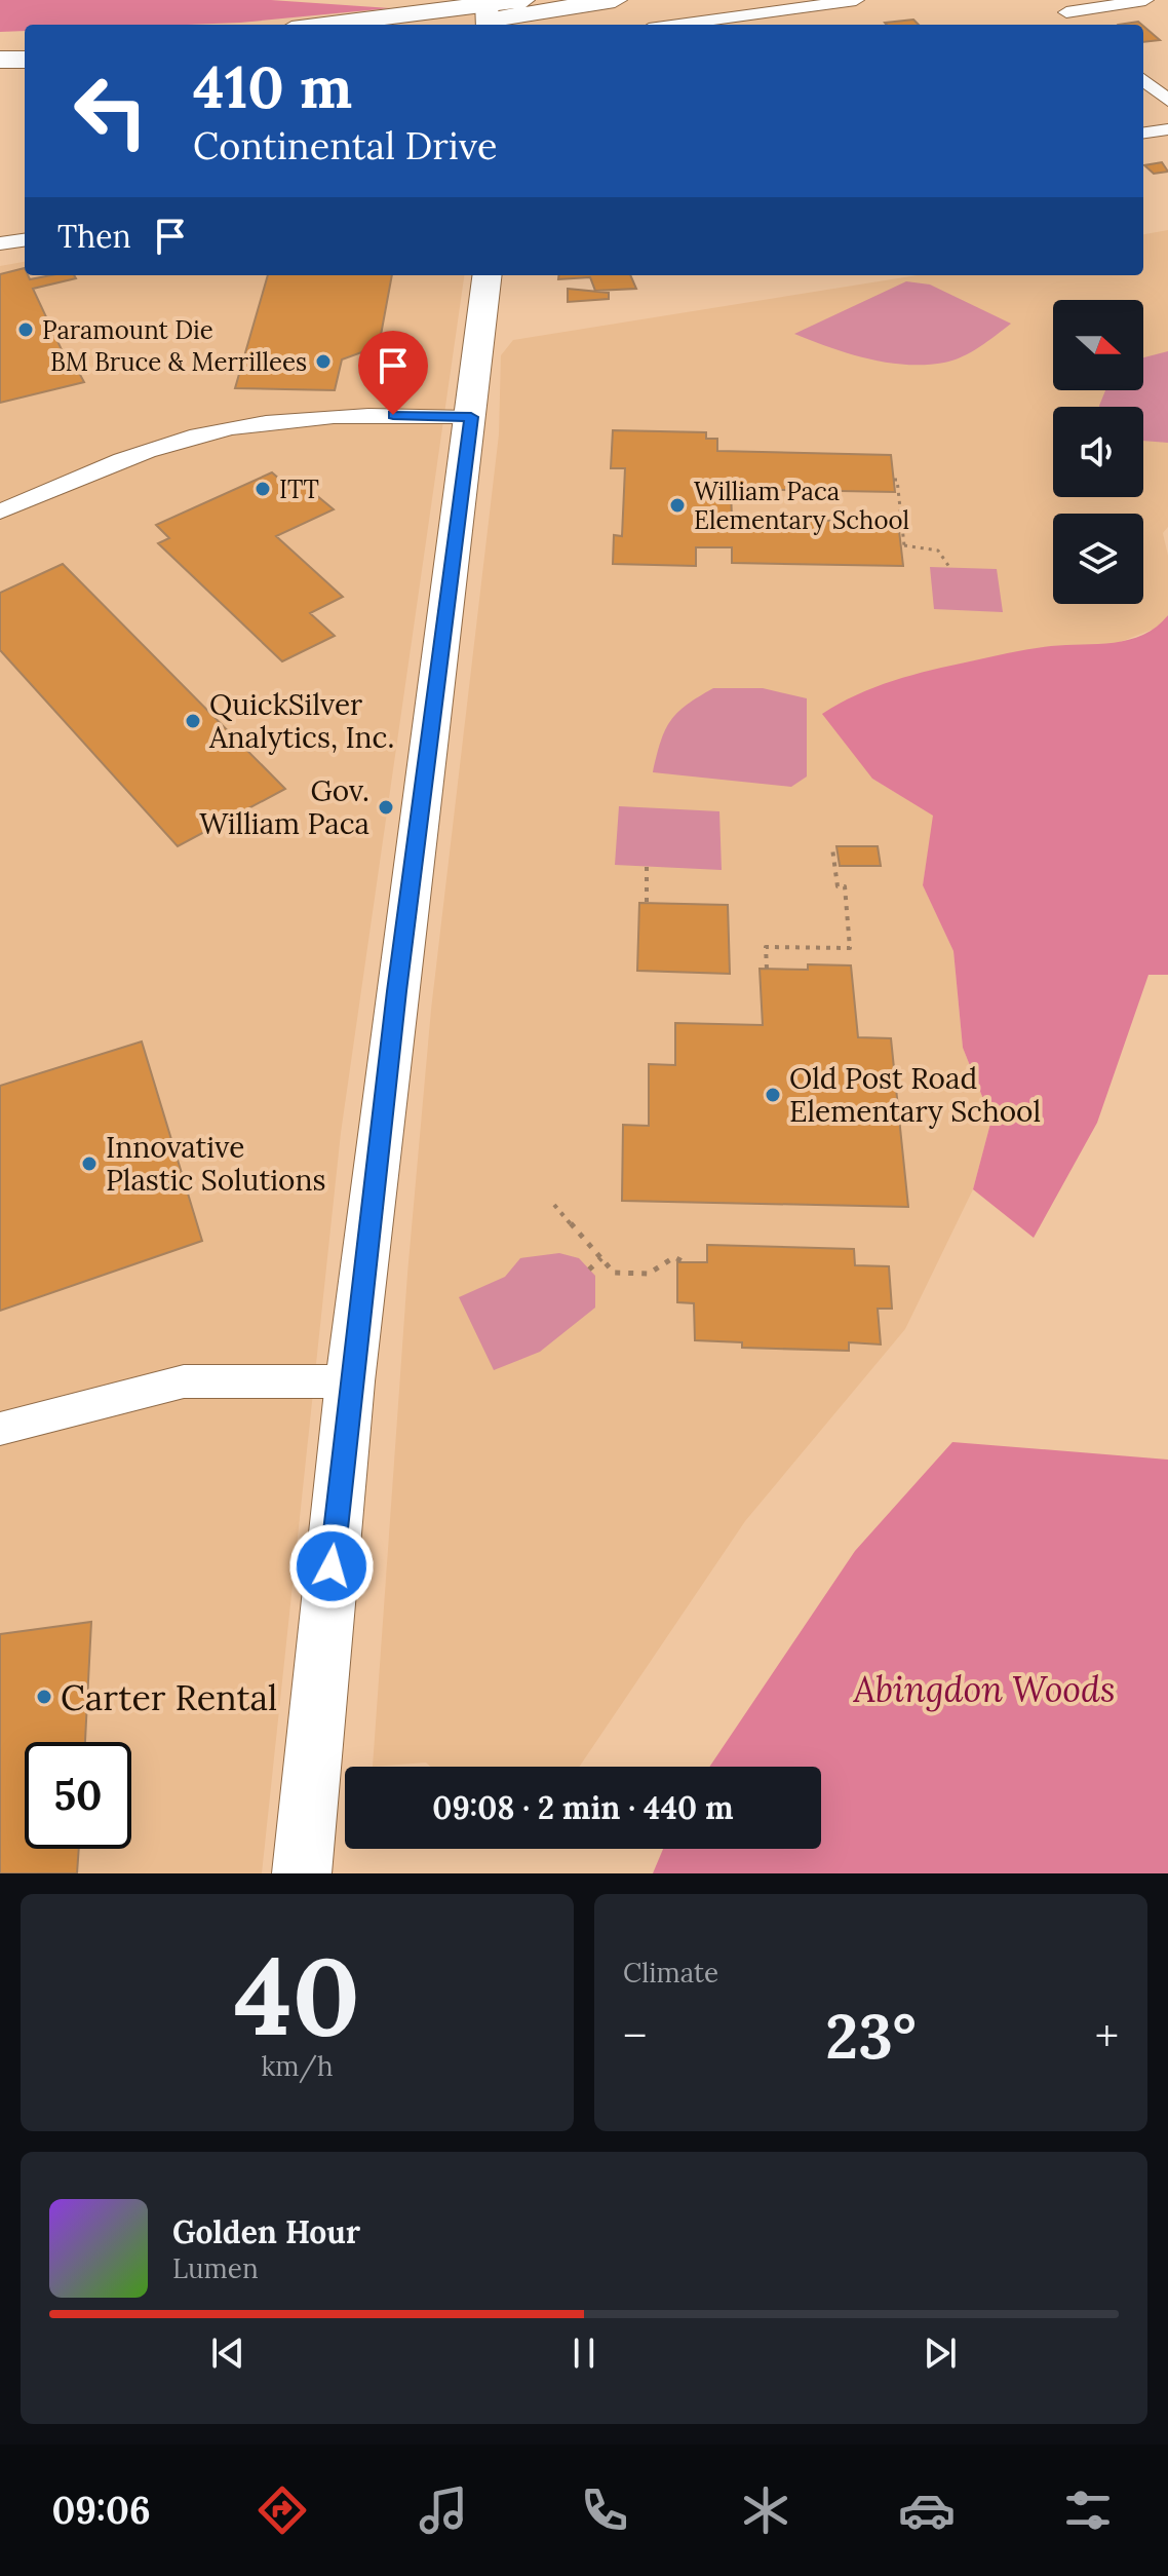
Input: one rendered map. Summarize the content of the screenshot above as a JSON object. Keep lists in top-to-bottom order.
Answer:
{
  "parks": ["Abingdon Woods"],
  "places": [
    "Paramount Die",
    "BM Bruce & Merrillees",
    "ITT",
    "William Paca Elementary School",
    "QuickSilver Analytics, Inc.",
    "Gov. William Paca",
    "Old Post Road Elementary School",
    "Innovative Plastic Solutions",
    "Carter Rental"
  ],
  "north": "right",
  "page": {
    "turn": ["410 m", "Continental Drive"],
    "then": "Then",
    "limit": "50",
    "trip": "09:08 · 2 min · 440 m",
    "tile": [
      ["40", "km/h"],
      "Climate"
    ],
    "heat": ["−", "23°", "+"],
    "song": ["Golden Hour", "Lumen"],
    "tabs": "09:06"
  }
}
